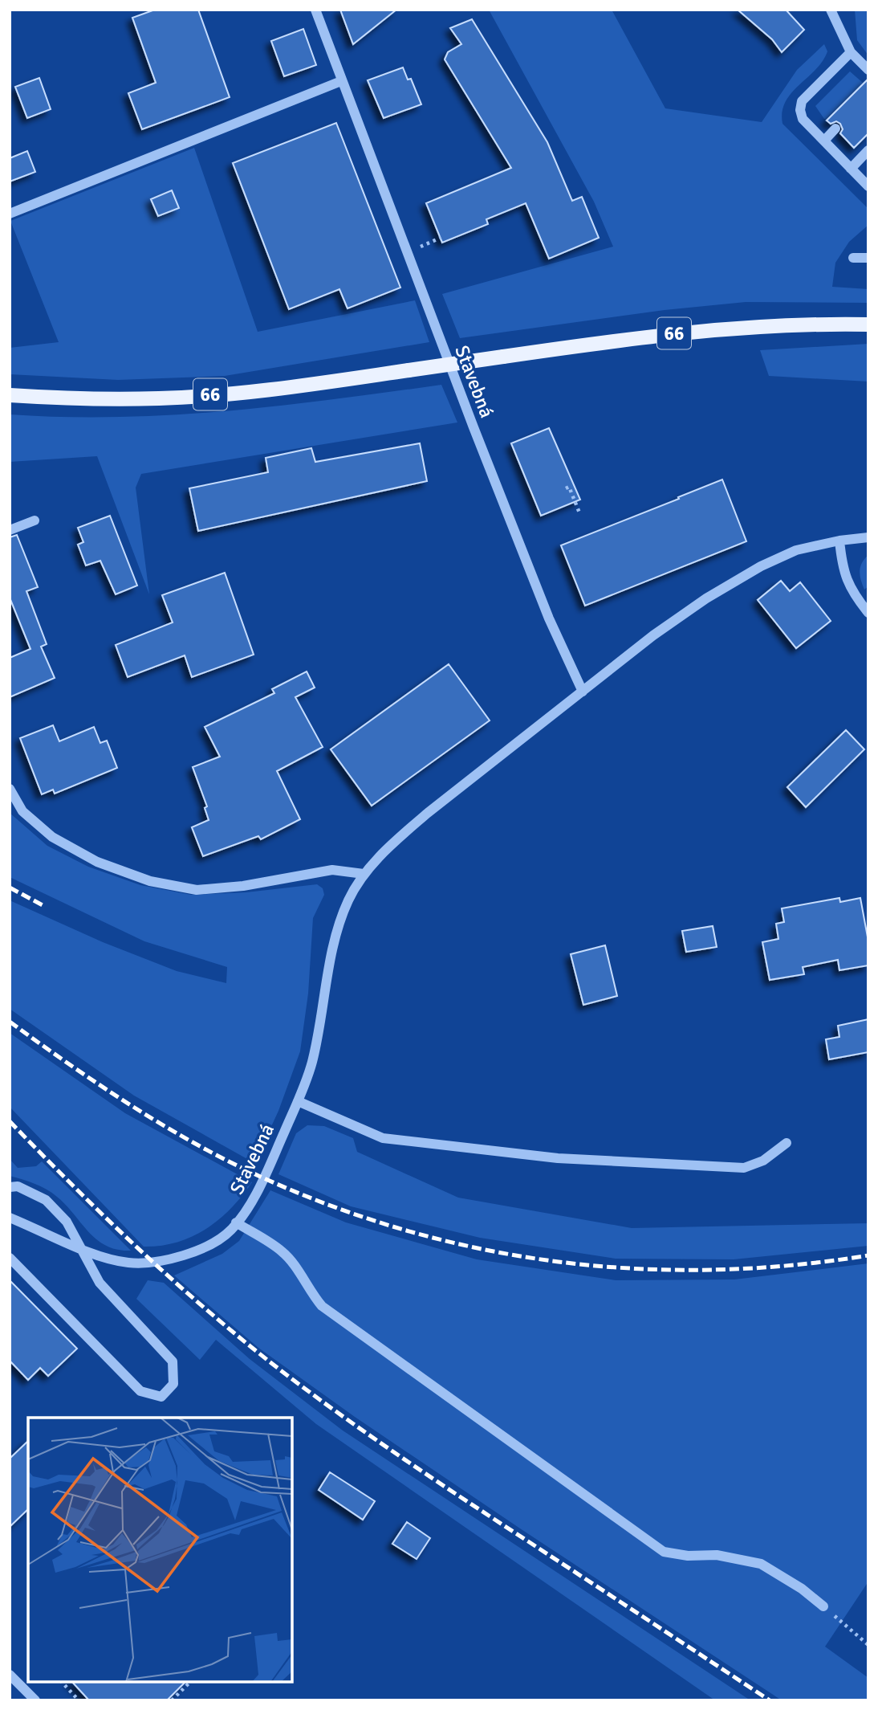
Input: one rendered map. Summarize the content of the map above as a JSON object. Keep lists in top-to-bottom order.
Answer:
{
  "streets": {
    "main road": ["66"],
    "street": ["Stavebná"]
  }
}
